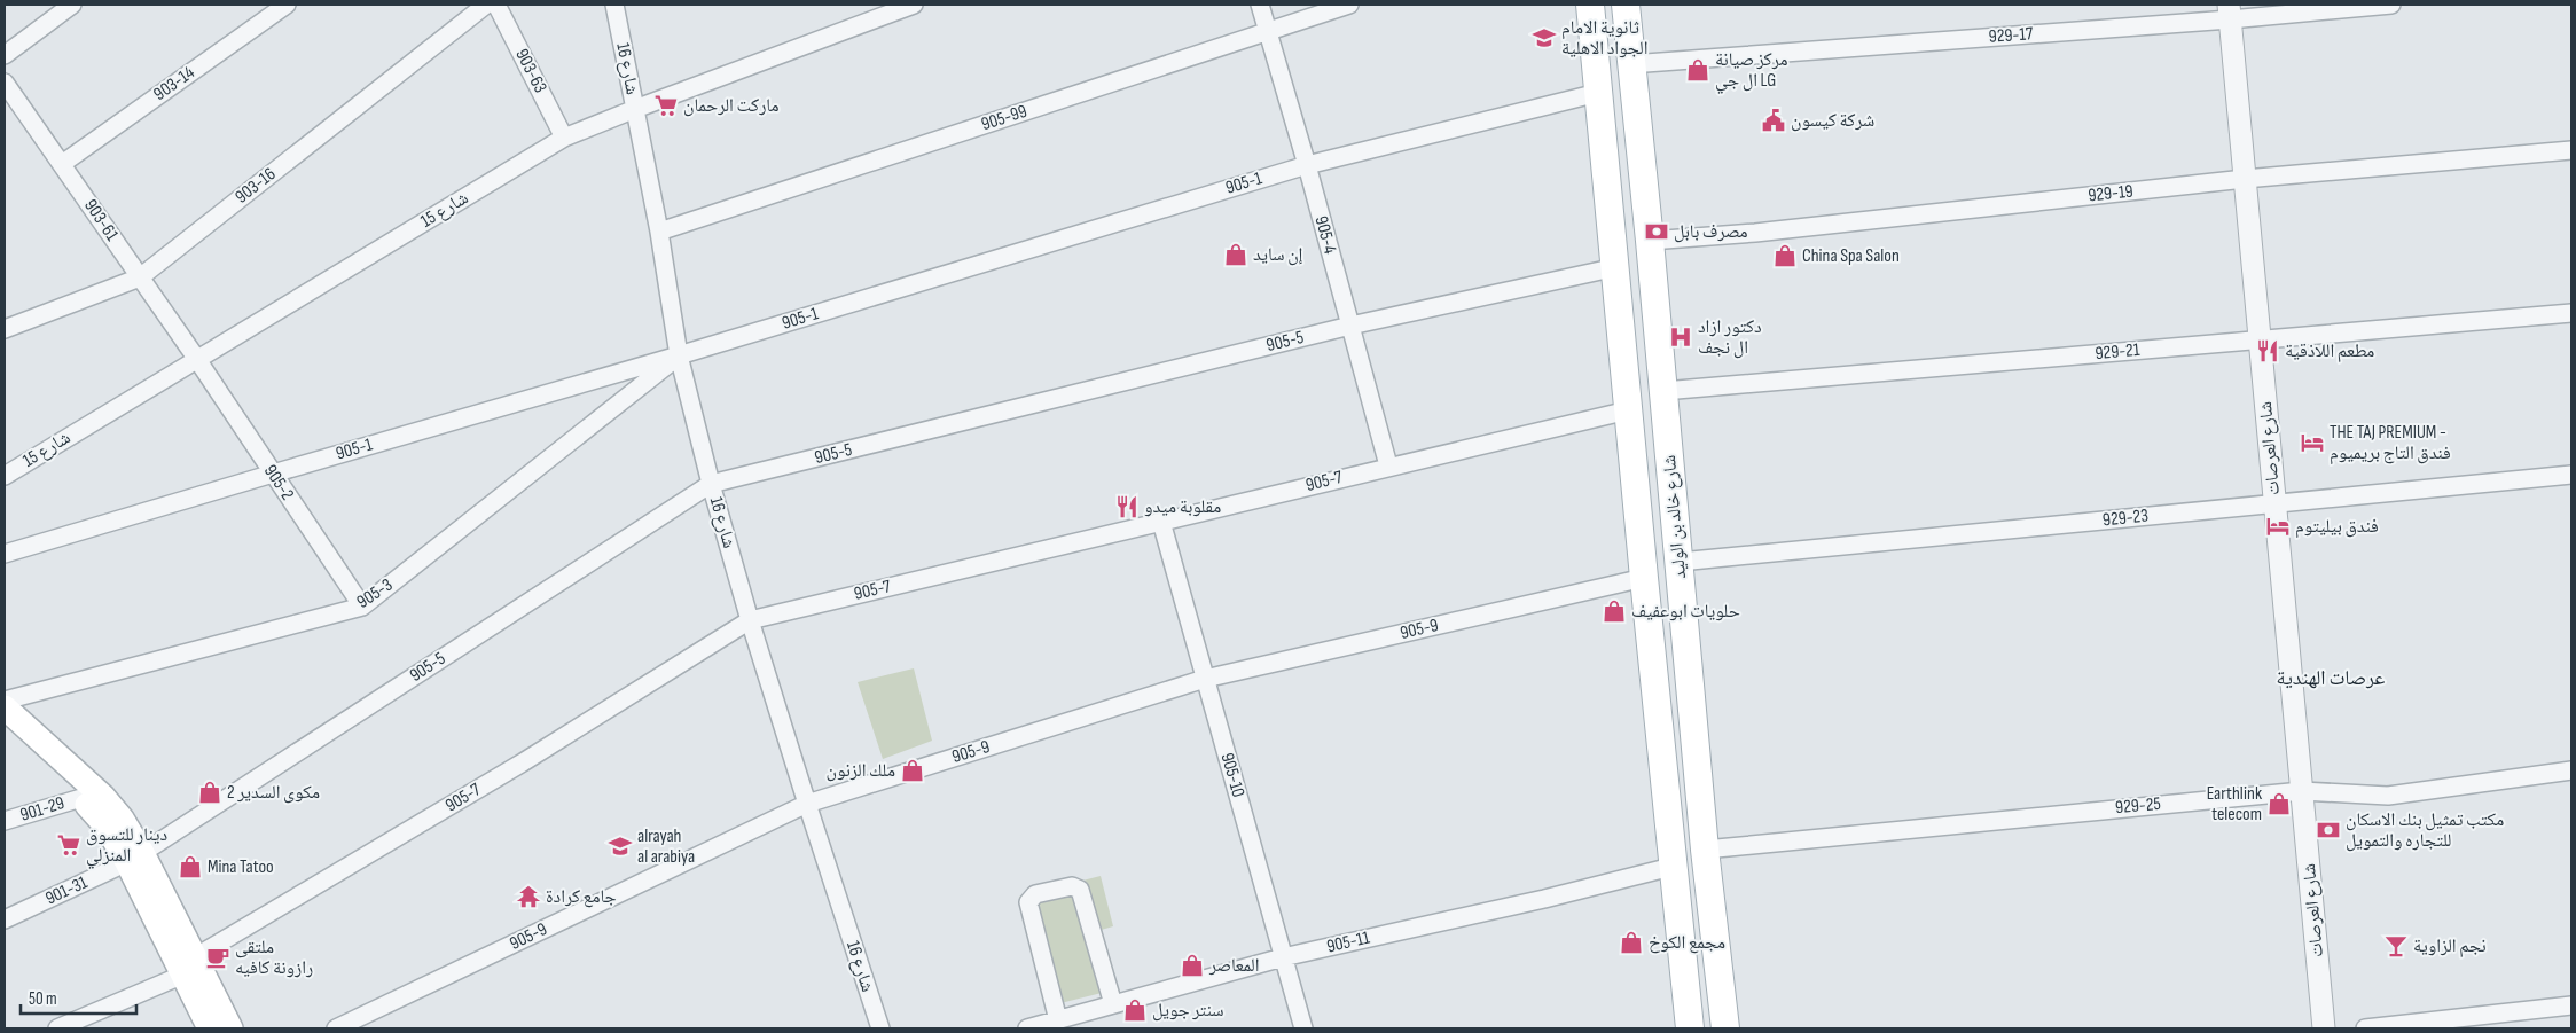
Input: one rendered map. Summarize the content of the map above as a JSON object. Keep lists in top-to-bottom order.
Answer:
{
  "streets": {
    "main road": ["شارع خالد بن الوليد"],
    "street": [
      "929-17",
      "شارع 16",
      "903-63",
      "903-14",
      "905-99",
      "905-1",
      "903-16",
      "929-19",
      "شارع 15",
      "903-61",
      "905-4",
      "905-5",
      "929-21",
      "شارع العرصات",
      "905-7",
      "905-2",
      "929-23",
      "905-3",
      "905-9",
      "905-10",
      "929-25",
      "901-29",
      "901-31",
      "905-11"
    ]
  },
  "crossings": [
    ["929-17", "شارع العرصات"],
    ["929-17", "شارع خالد بن الوليد"],
    ["شارع 16", "905-99"],
    ["شارع 16", "905-1"],
    ["شارع 16", "شارع 15"],
    ["شارع 16", "905-5"],
    ["شارع 16", "905-7"],
    ["شارع 16", "905-3"],
    ["شارع 16", "905-9"],
    ["903-63", "شارع 15"],
    ["903-14", "903-61"],
    ["905-99", "905-4"],
    ["905-1", "905-4"],
    ["905-1", "905-2"],
    ["905-1", "شارع خالد بن الوليد"],
    ["905-1", "905-3"],
    ["903-16", "903-61"],
    ["929-19", "شارع العرصات"],
    ["929-19", "شارع خالد بن الوليد"],
    ["شارع 15", "903-61"],
    ["شارع 15", "905-2"],
    ["903-61", "905-2"],
    ["905-4", "905-5"],
    ["905-4", "905-7"],
    ["905-5", "شارع خالد بن الوليد"],
    ["905-5", "901-31"],
    ["929-21", "شارع العرصات"],
    ["929-21", "شارع خالد بن الوليد"],
    ["شارع العرصات", "929-23"],
    ["شارع العرصات", "929-25"],
    ["905-7", "شارع خالد بن الوليد"],
    ["905-7", "905-10"],
    ["905-2", "905-3"],
    ["شارع خالد بن الوليد", "929-23"],
    ["شارع خالد بن الوليد", "905-9"],
    ["شارع خالد بن الوليد", "929-25"],
    ["شارع خالد بن الوليد", "905-11"],
    ["905-9", "905-10"],
    ["905-10", "905-11"]
  ],
  "districts": ["عرصات الهندية"],
  "places": {
    "school or university": ["ثانوية الامام الجواد الاهلية", "alrayah al arabiya"],
    "shop": [
      "مركز صيانة ال جي LG",
      "إن سايد",
      "China Spa Salon",
      "حلويات ابوعفيف",
      "ملك الزنون",
      "مكوى السدير 2",
      "Earthlink telecom",
      "Mina Tatoo",
      "مجمع الكوخ",
      "المعاصر",
      "سنتر جويل"
    ],
    "supermarket": ["ماركت الرحمان", "دينار للتسوق المنزلي"],
    "public building": ["شركة كيسون"],
    "bank": ["مصرف بابل", "مكتب تمثيل بنك الاسكان للتجاره والتمويل"],
    "hospital": ["دكتور ازاد ال نجف"],
    "restaurant": ["مطعم اللاذقية", "مقلوبة ميدو"],
    "hotel": ["THE TAJ PREMIUM - فندق التاج بريميوم", "فندق بيليتوم"],
    "temple": ["جامع كرادة"],
    "bar": ["نجم الزاوية"],
    "cafe": ["ملتقى رازونة كافيه"]
  },
  "scale_bar": "50 m"
}
